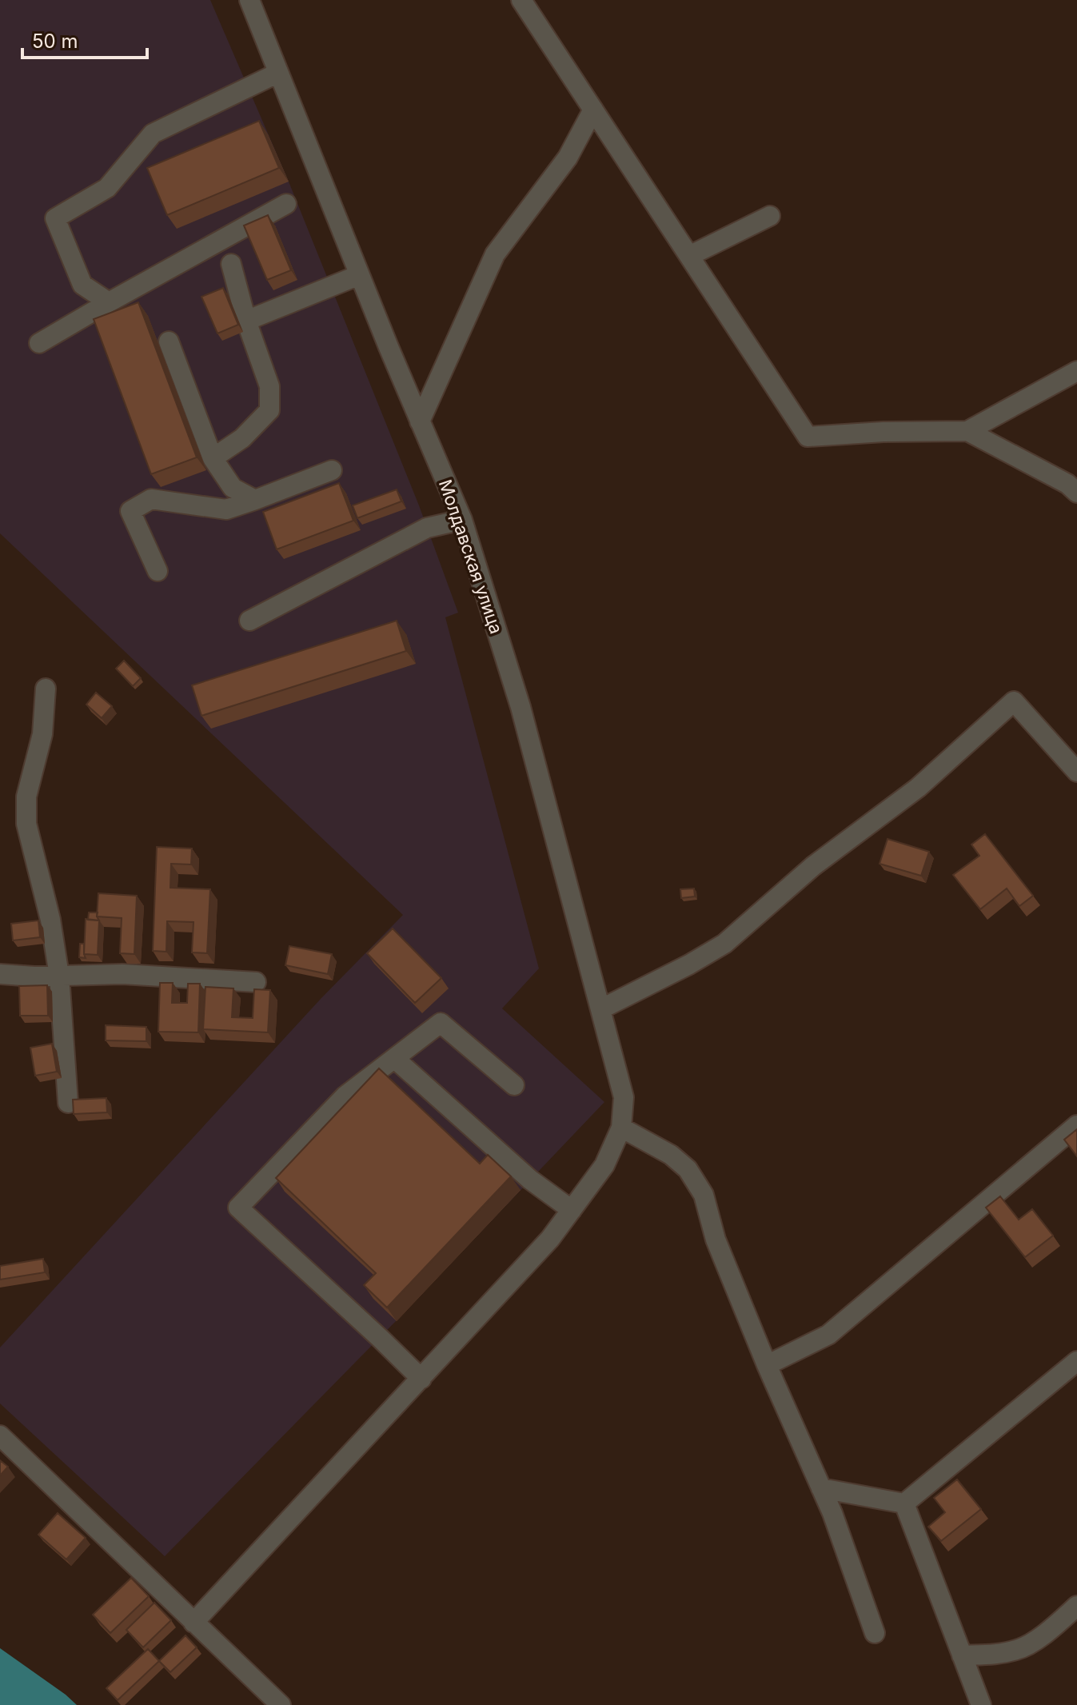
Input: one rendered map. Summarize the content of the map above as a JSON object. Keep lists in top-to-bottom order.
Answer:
{
  "streets": {
    "street": ["Молдавская улица"]
  },
  "scale_bar": "50 m"
}
